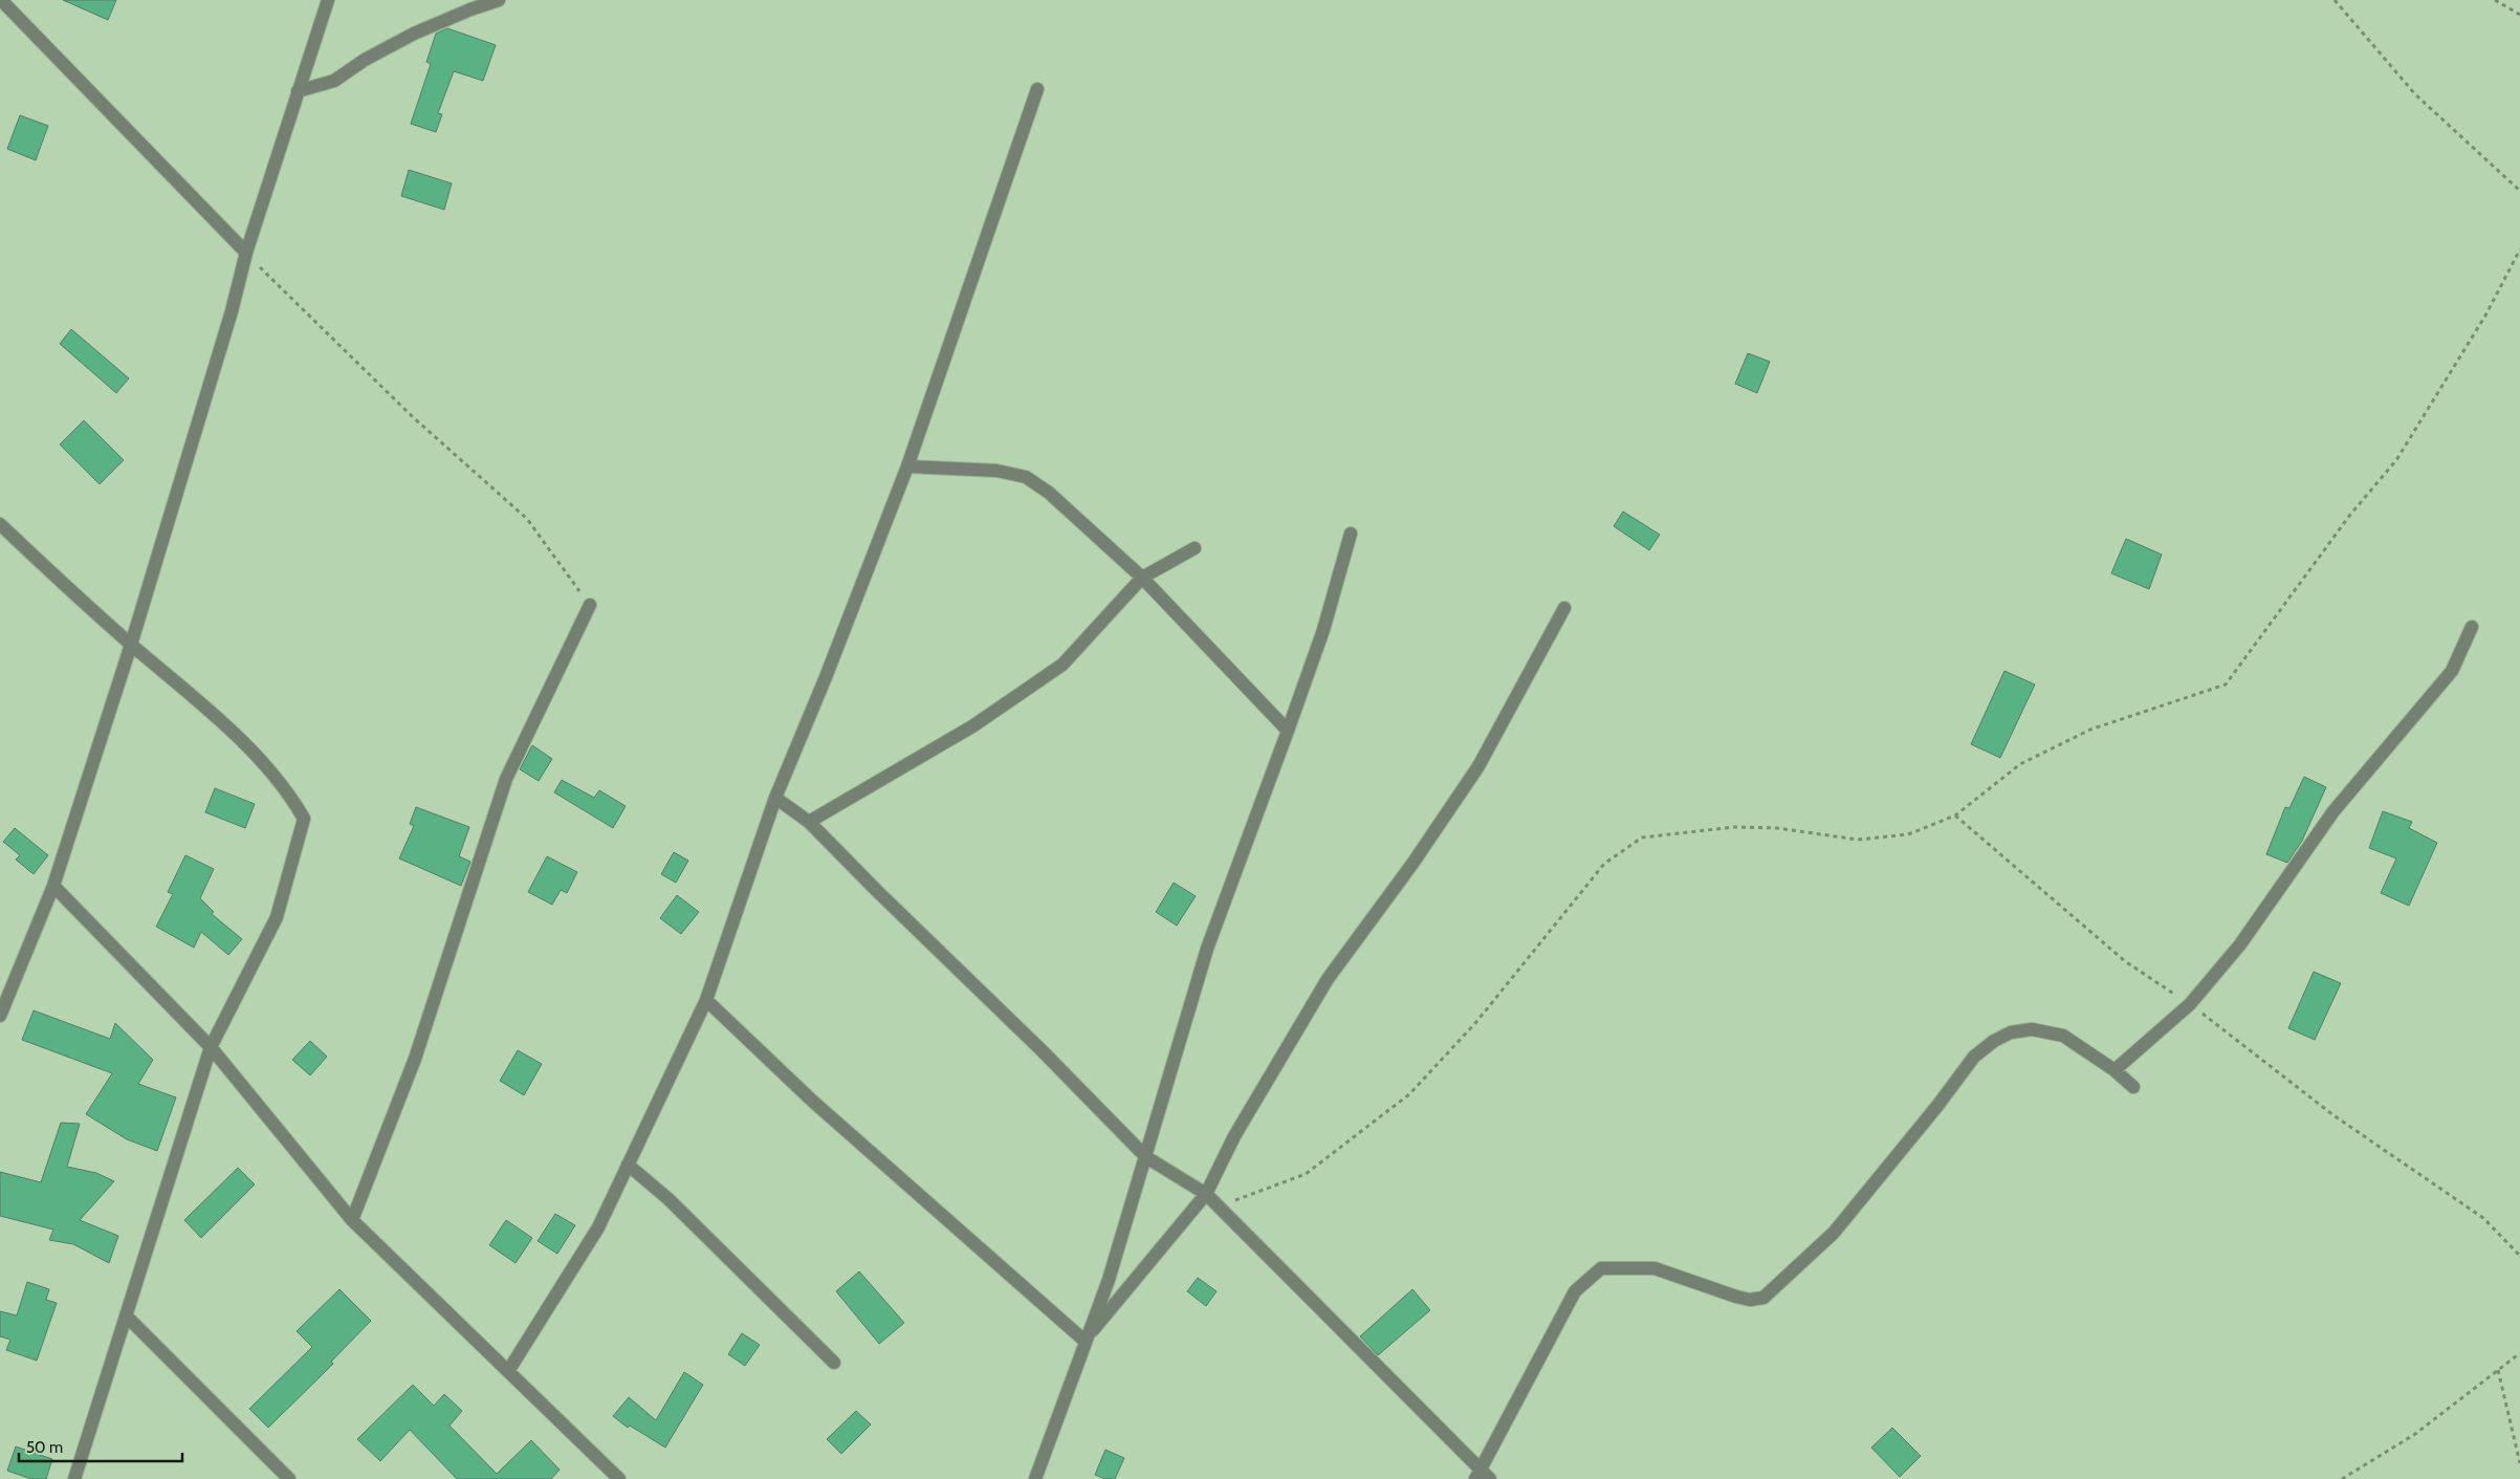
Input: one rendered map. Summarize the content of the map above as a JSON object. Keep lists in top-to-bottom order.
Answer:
{
  "scale_bar": "50 m"
}
